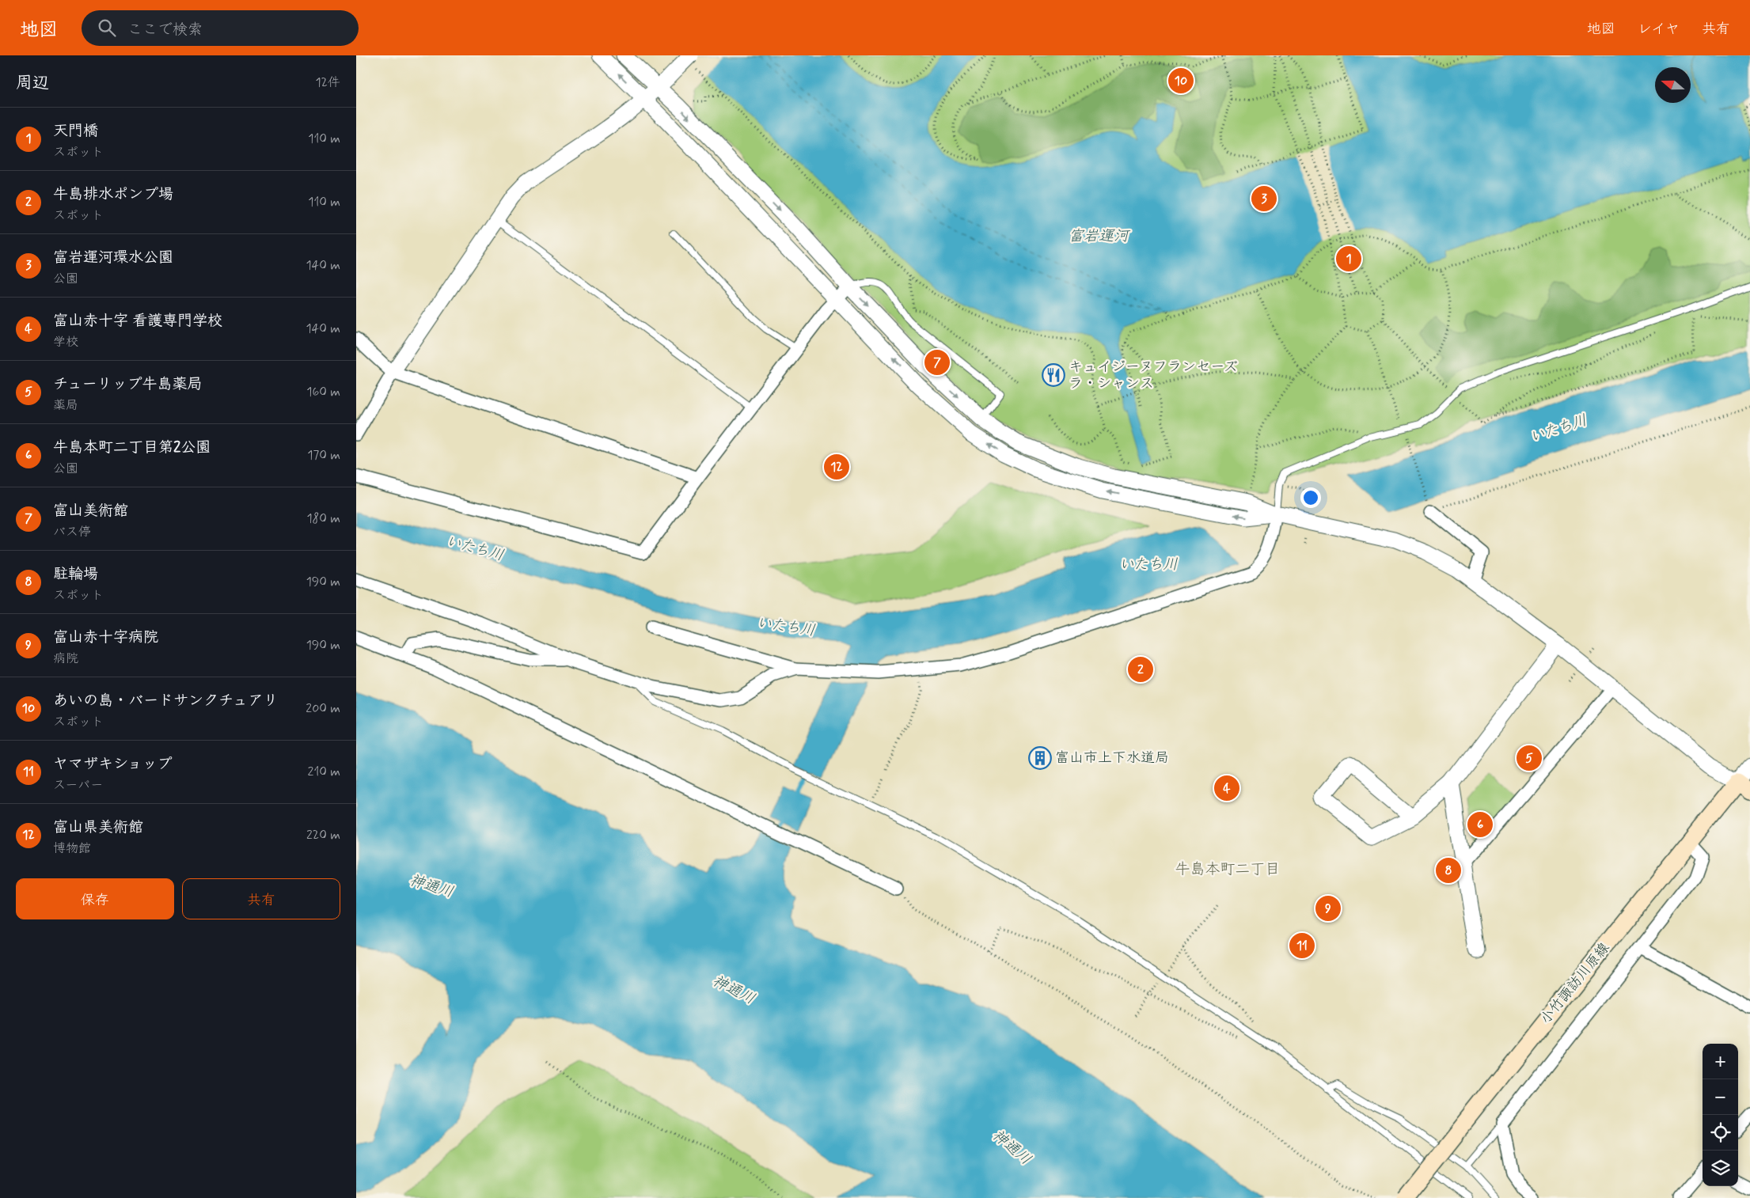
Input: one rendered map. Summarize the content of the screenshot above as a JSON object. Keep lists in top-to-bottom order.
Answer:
{
  "streets": {
    "main road": ["小竹諏訪川原線"]
  },
  "districts": ["牛島本町二丁目"],
  "water": ["富岩運河", "いたち川", "神通川"],
  "places": {
    "restaurant": ["キュイジーヌフランセーズ ラ・シャンス"],
    "building": ["富山市上下水道局"]
  },
  "north": "left",
  "page": {
    "header": "地図",
    "search": "ここで検索",
    "nav": ["地図", "レイヤ", "共有"],
    "heading": ["周辺", "12件"],
    "pins": [
      "10",
      "3",
      "1",
      "7",
      "12",
      "2",
      "5",
      "4",
      "6",
      "8",
      "9",
      "11"
    ],
    "list": [
      {
        "mark": "1",
        "name": "天門橋",
        "note": "スポット",
        "value": "110 m"
      },
      {
        "mark": "2",
        "name": "牛島排水ポンプ場",
        "note": "スポット",
        "value": "110 m"
      },
      {
        "mark": "3",
        "name": "富岩運河環水公園",
        "note": "公園",
        "value": "140 m"
      },
      {
        "mark": "4",
        "name": "富山赤十字 看護専門学校",
        "note": "学校",
        "value": "140 m"
      },
      {
        "mark": "5",
        "name": "チューリップ牛島薬局",
        "note": "薬局",
        "value": "160 m"
      },
      {
        "mark": "6",
        "name": "牛島本町二丁目第2公園",
        "note": "公園",
        "value": "170 m"
      },
      {
        "mark": "7",
        "name": "富山美術館",
        "note": "バス停",
        "value": "180 m"
      },
      {
        "mark": "8",
        "name": "駐輪場",
        "note": "スポット",
        "value": "190 m"
      },
      {
        "mark": "9",
        "name": "富山赤十字病院",
        "note": "病院",
        "value": "190 m"
      },
      {
        "mark": "10",
        "name": "あいの島・バードサンクチュアリ",
        "note": "スポット",
        "value": "200 m"
      },
      {
        "mark": "11",
        "name": "ヤマザキショップ",
        "note": "スーパー",
        "value": "210 m"
      },
      {
        "mark": "12",
        "name": "富山県美術館",
        "note": "博物館",
        "value": "220 m"
      }
    ],
    "buttons": ["保存", "共有"],
    "map_buttons": ["+", "−"]
  }
}
